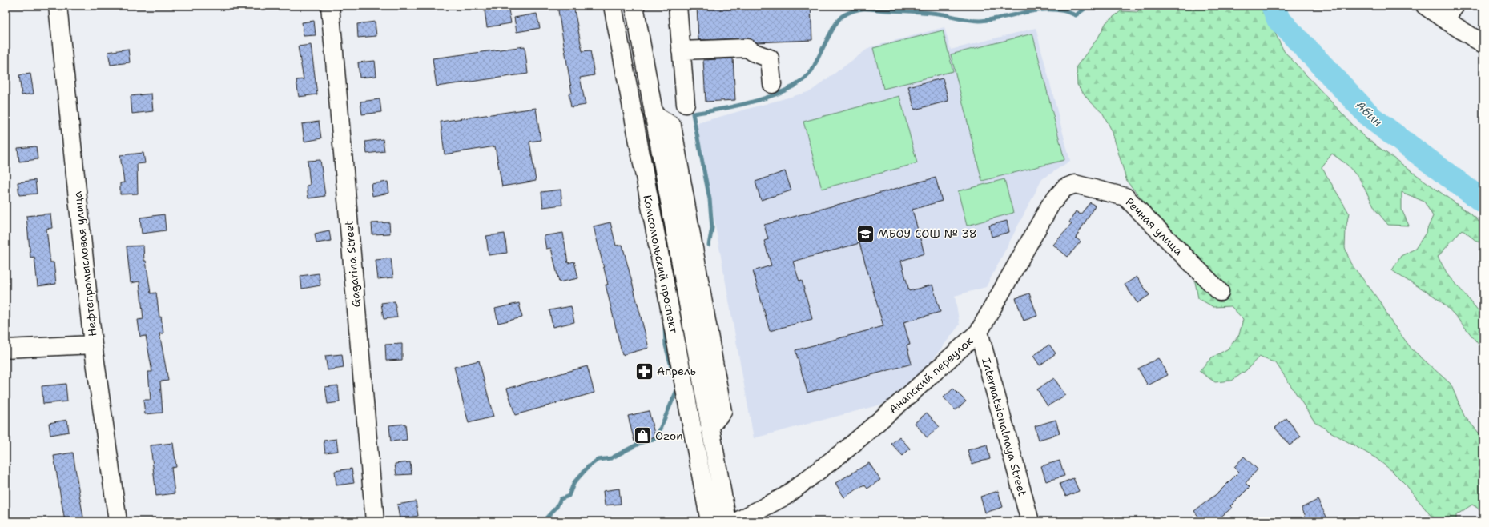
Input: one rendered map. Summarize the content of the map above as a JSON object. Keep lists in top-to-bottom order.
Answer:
{
  "streets": {
    "street": [
      "Речная улица",
      "Нефтепромысловая улица",
      "Gagarina Street",
      "Комсомольский проспект",
      "Анапский переулок",
      "Internatsionalnaya Street"
    ]
  },
  "crossings": [
    ["Речная улица", "Анапский переулок"],
    ["Анапский переулок", "Internatsionalnaya Street"]
  ],
  "water": ["Абин"],
  "places": {
    "school or university": ["МБОУ СОШ № 38"],
    "pharmacy": ["Апрель"],
    "shop": ["Ozon"]
  }
}
